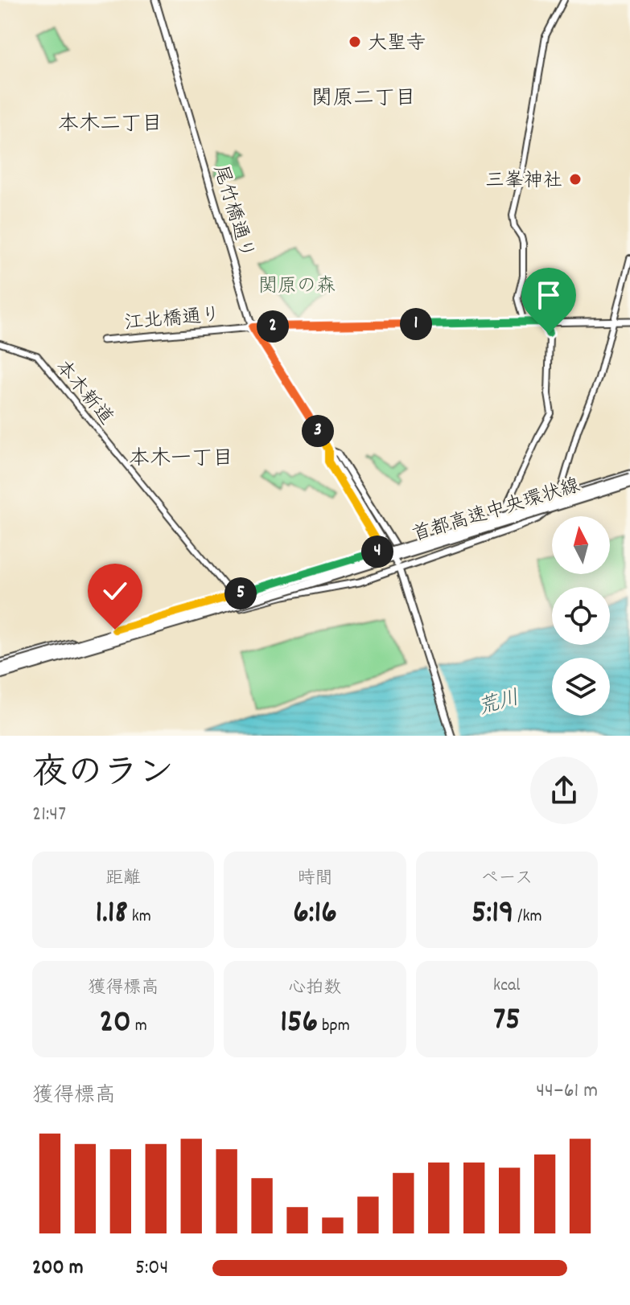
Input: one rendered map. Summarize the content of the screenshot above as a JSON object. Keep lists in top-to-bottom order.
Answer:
{
  "streets": {
    "highway": ["首都高速中央環状線"],
    "main road": ["尾竹橋通り", "江北橋通り"],
    "street": ["本木新道"]
  },
  "crossings": [
    ["尾竹橋通り", "江北橋通り"]
  ],
  "districts": ["関原二丁目", "本木二丁目", "本木一丁目"],
  "water": ["荒川"],
  "parks": ["関原の森"],
  "places": ["大聖寺", "三峯神社"],
  "north": "top",
  "page": {
    "pins": [
      "1",
      "2",
      "3",
      "4",
      "5"
    ],
    "heading": ["夜のラン", "21:47"],
    "stats": [
      ["距離", "1.18 km"],
      ["時間", "6:16"],
      ["ペース", "5:19 /km"],
      ["獲得標高", "20 m"],
      ["心拍数", "156 bpm"],
      ["kcal", "75"]
    ],
    "chart": ["獲得標高", "44–61 m"],
    "list": [
      {
        "name": "200 m",
        "note": "5:04"
      }
    ]
  }
}
